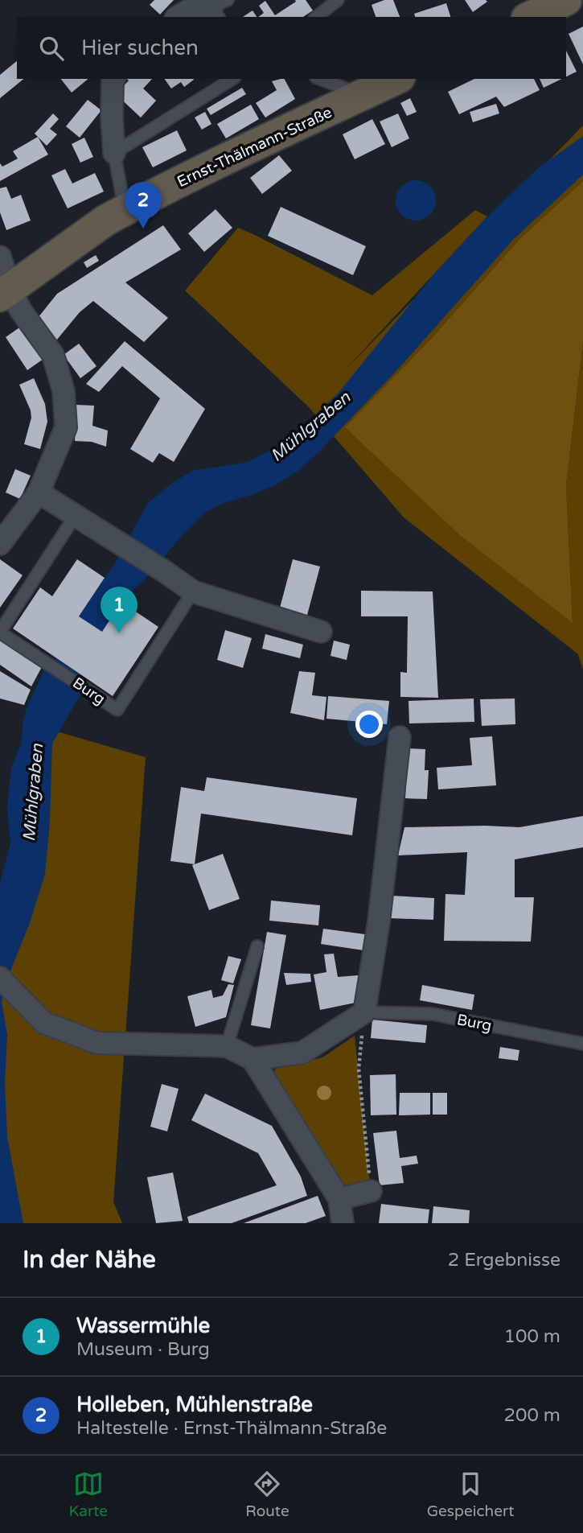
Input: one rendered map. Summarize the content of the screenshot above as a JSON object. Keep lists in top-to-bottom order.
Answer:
{
  "streets": {
    "main road": ["Ernst-Thälmann-Straße"],
    "lane": ["Burg"]
  },
  "water": ["Mühlgraben"],
  "page": {
    "search": "Hier suchen",
    "pins": ["2", "1"],
    "heading": ["In der Nähe", "2 Ergebnisse"],
    "list": [
      {
        "mark": "1",
        "name": "Wassermühle",
        "note": "Museum · Burg",
        "value": "100 m"
      },
      {
        "mark": "2",
        "name": "Holleben, Mühlenstraße",
        "note": "Haltestelle · Ernst-Thälmann-Straße",
        "value": "200 m"
      }
    ],
    "nav": ["Karte", "Route", "Gespeichert"]
  }
}
